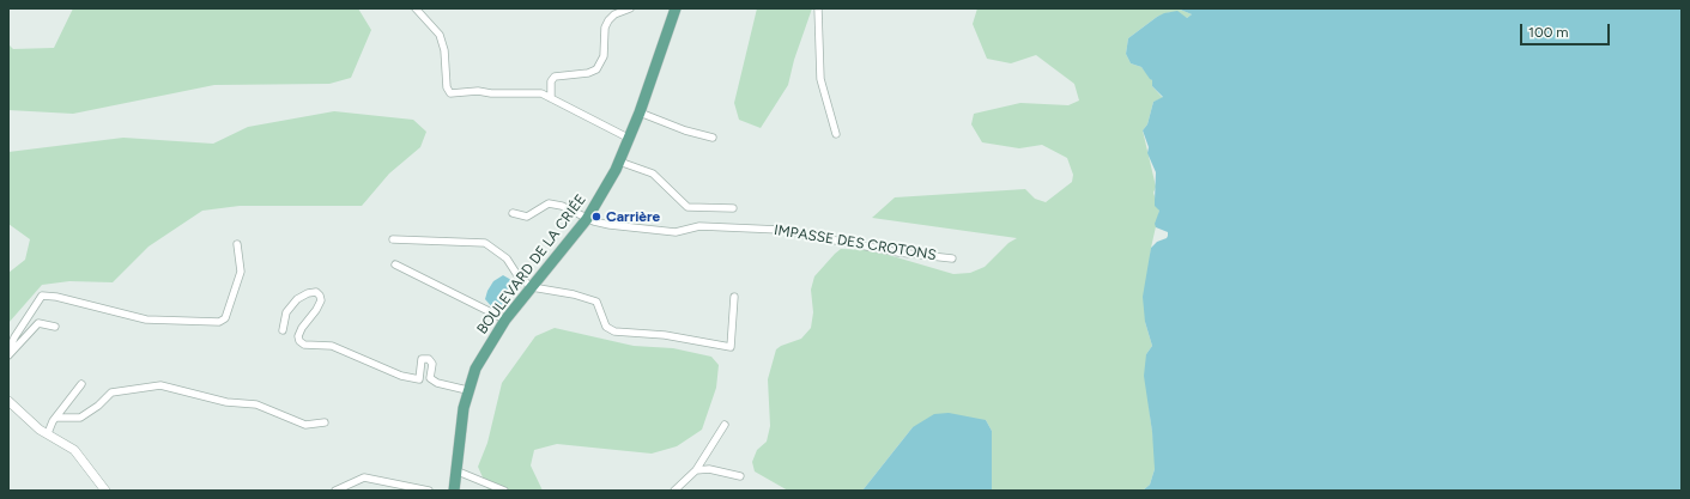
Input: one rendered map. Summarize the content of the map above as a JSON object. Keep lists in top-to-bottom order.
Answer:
{
  "streets": {
    "main road": ["BOULEVARD DE LA CRIÉE"],
    "street": ["IMPASSE DES CROTONS"]
  },
  "crossings": [
    ["IMPASSE DES CROTONS", "BOULEVARD DE LA CRIÉE"]
  ],
  "places": ["Carrière"],
  "scale_bar": "100 m"
}
